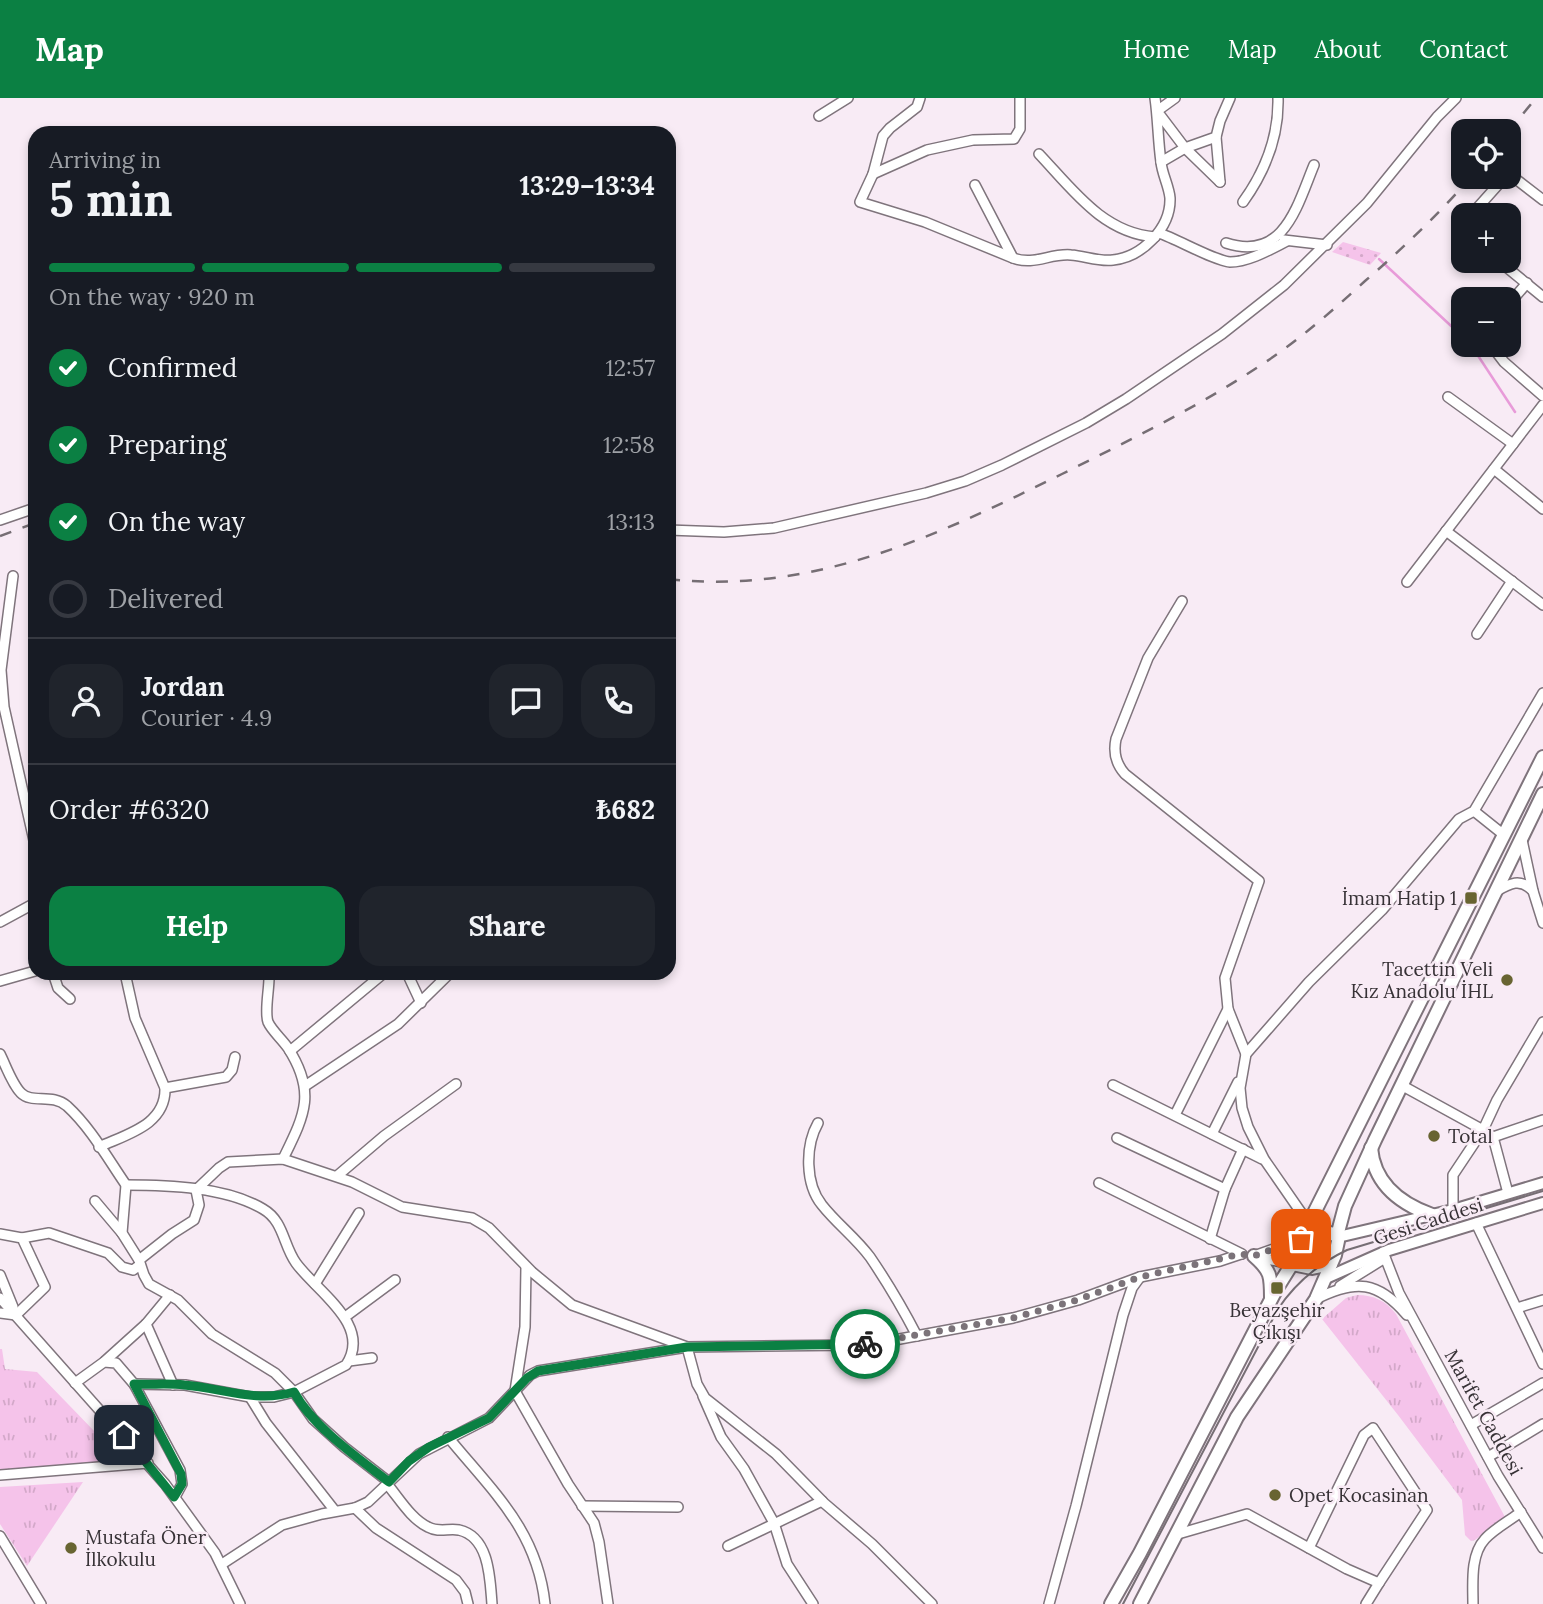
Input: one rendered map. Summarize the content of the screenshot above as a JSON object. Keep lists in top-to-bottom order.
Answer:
{
  "streets": {
    "main road": ["Gesi Caddesi"],
    "street": ["Marifet Caddesi"]
  },
  "places": {
    "transit": ["İmam Hatip 1", "Beyazşehir Çıkışı"],
    "other": [
      "Tacettin Veli Kız Anadolu İHL",
      "Total",
      "Opet Kocasinan",
      "Mustafa Öner İlkokulu"
    ]
  },
  "page": {
    "header": "Map",
    "nav": [
      "Home",
      "Map",
      "About",
      "Contact"
    ],
    "map_buttons": ["+", "−"],
    "heading": ["5 min", "Arriving in", "13:29–13:34"],
    "panel": [
      "Jordan",
      "Courier · 4.9",
      "Order #6320",
      "₺682"
    ],
    "bar": "On the way · 920 m",
    "list": [
      ["Confirmed", "12:57"],
      ["Preparing", "12:58"],
      ["On the way", "13:13"],
      "Delivered"
    ],
    "buttons": ["Help", "Share"]
  }
}
